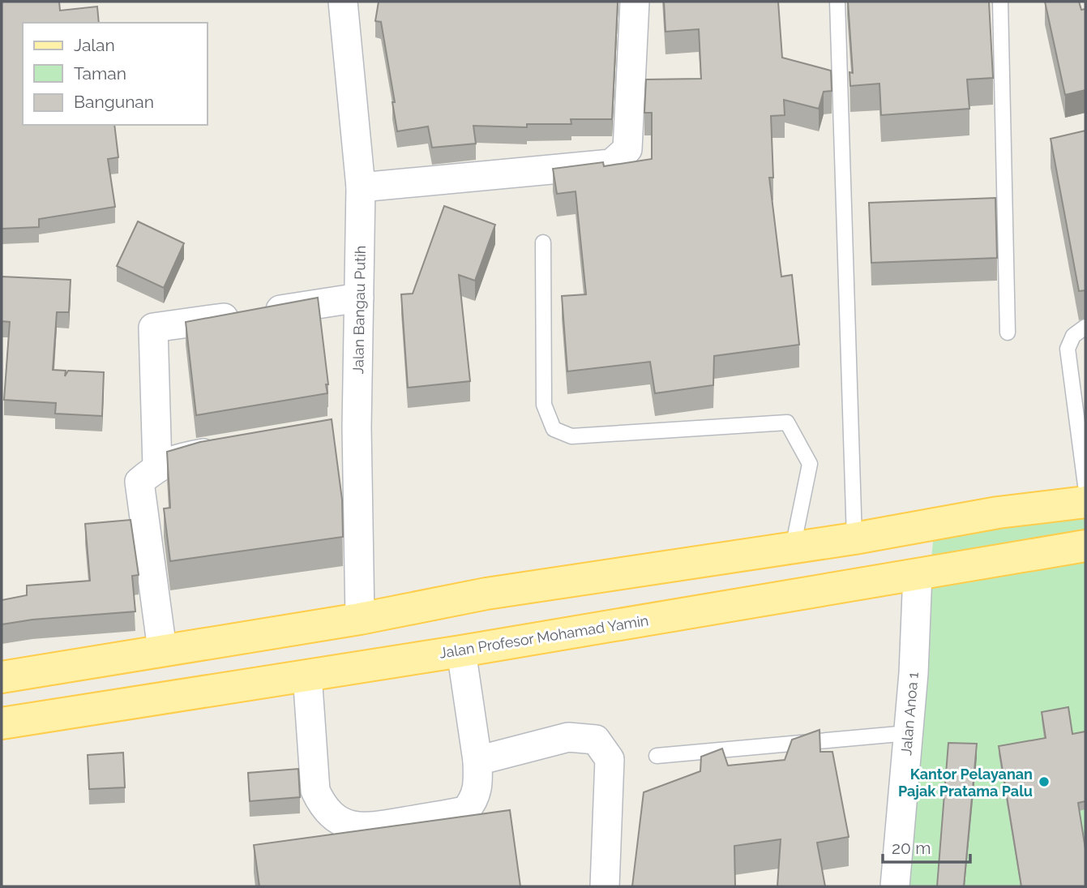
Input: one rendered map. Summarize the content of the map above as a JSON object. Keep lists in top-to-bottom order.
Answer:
{
  "streets": {
    "main road": ["Jalan Profesor Mohamad Yamin"],
    "street": ["Jalan Bangau Putih", "Jalan Anoa 1"]
  },
  "crossings": [
    ["Jalan Profesor Mohamad Yamin", "Jalan Anoa 1"]
  ],
  "places": ["Kantor Pelayanan Pajak Pratama Palu"],
  "legend": ["Jalan", "Taman", "Bangunan"],
  "scale_bar": "20 m"
}
